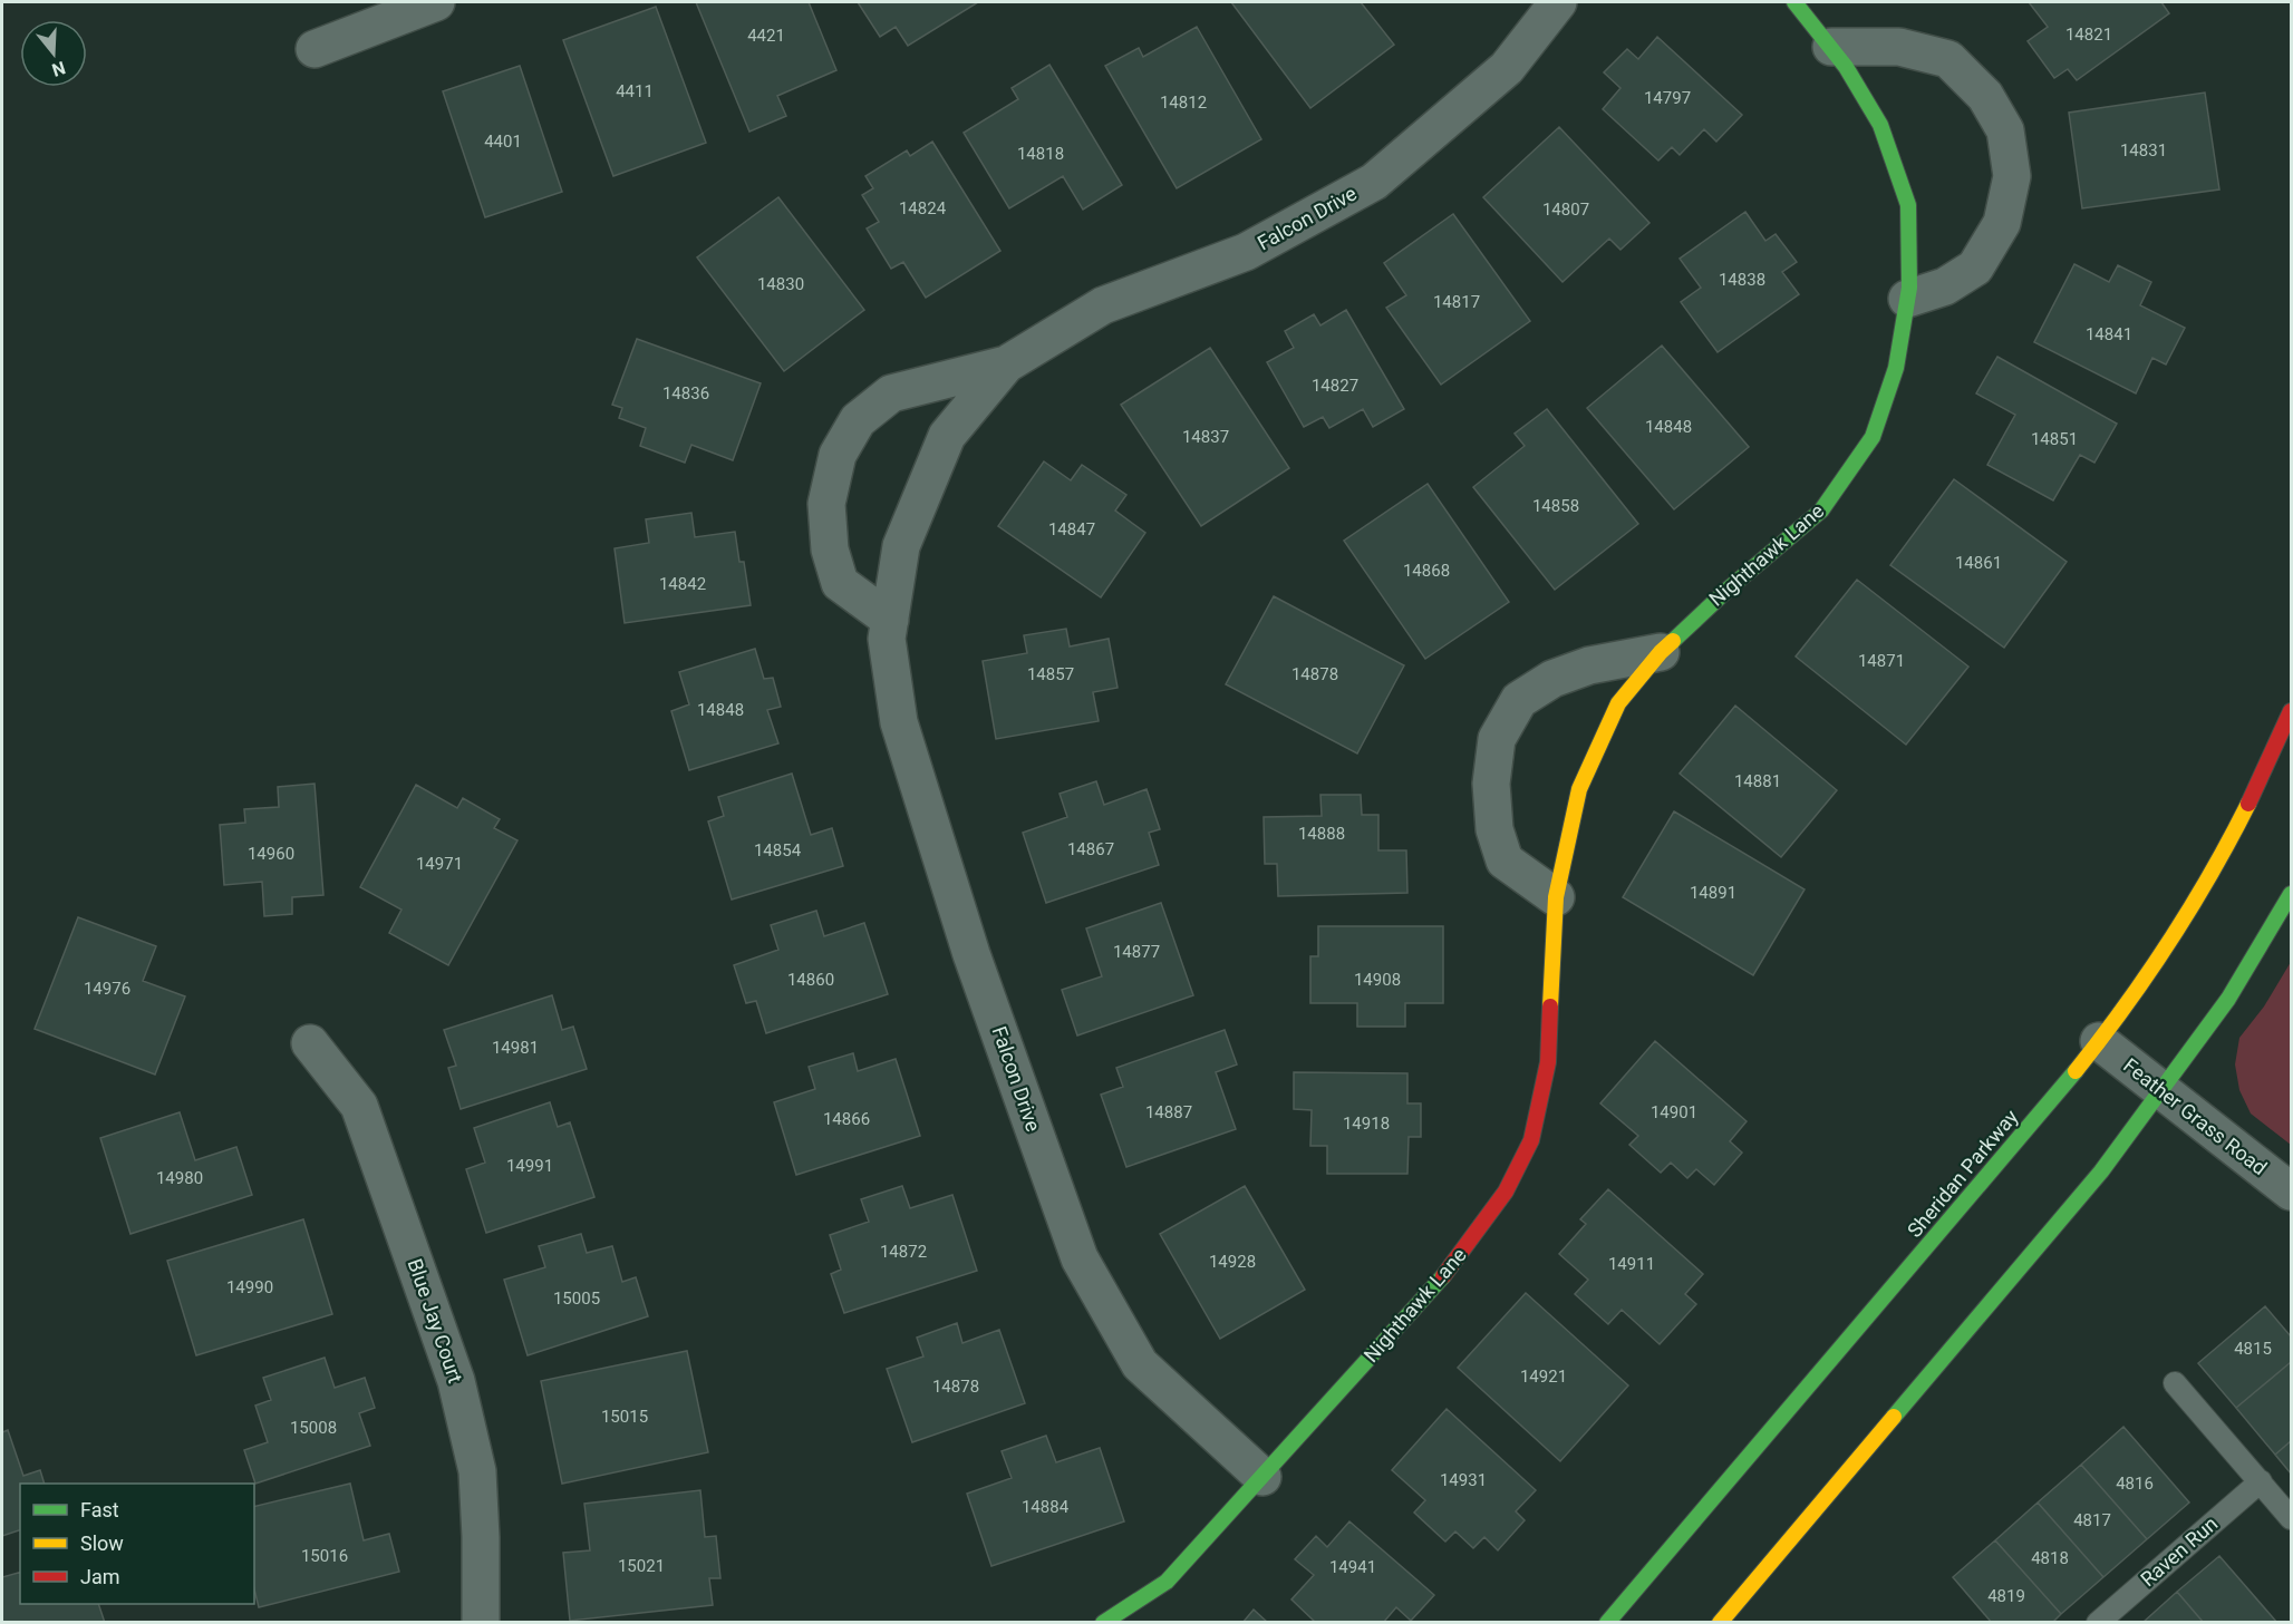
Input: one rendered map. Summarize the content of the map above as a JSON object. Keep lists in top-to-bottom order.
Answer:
{
  "streets": {
    "main road": ["Nighthawk Lane", "Sheridan Parkway"],
    "street": ["Falcon Drive", "Feather Grass Road", "Blue Jay Court"],
    "lane": ["Raven Run"]
  },
  "crossings": [
    ["Falcon Drive", "Nighthawk Lane"],
    ["Feather Grass Road", "Sheridan Parkway"]
  ],
  "house_numbers": [
    "14821",
    "4421",
    "4411",
    "14797",
    "14812",
    "4401",
    "14831",
    "14818",
    "14824",
    "14807",
    "14838",
    "14830",
    "14817",
    "14841",
    "14827",
    "14836",
    "14848",
    "14837",
    "14851",
    "14858",
    "14847",
    "14861",
    "14868",
    "14842",
    "14871",
    "14857",
    "14878",
    "14848",
    "14881",
    "14888",
    "14867",
    "14854",
    "14960",
    "14971",
    "14891",
    "14877",
    "14860",
    "14908",
    "14976",
    "14981",
    "14887",
    "14901",
    "14866",
    "14918",
    "14991",
    "14980",
    "14872",
    "14928",
    "14911",
    "14990",
    "15005",
    "4815",
    "14921",
    "14878",
    "15015",
    "15008",
    "14931",
    "4816",
    "14884",
    "4817",
    "15016",
    "4818",
    "15021",
    "14941",
    "4819"
  ],
  "legend": ["Fast", "Slow", "Jam"],
  "north": "bottom"
}
